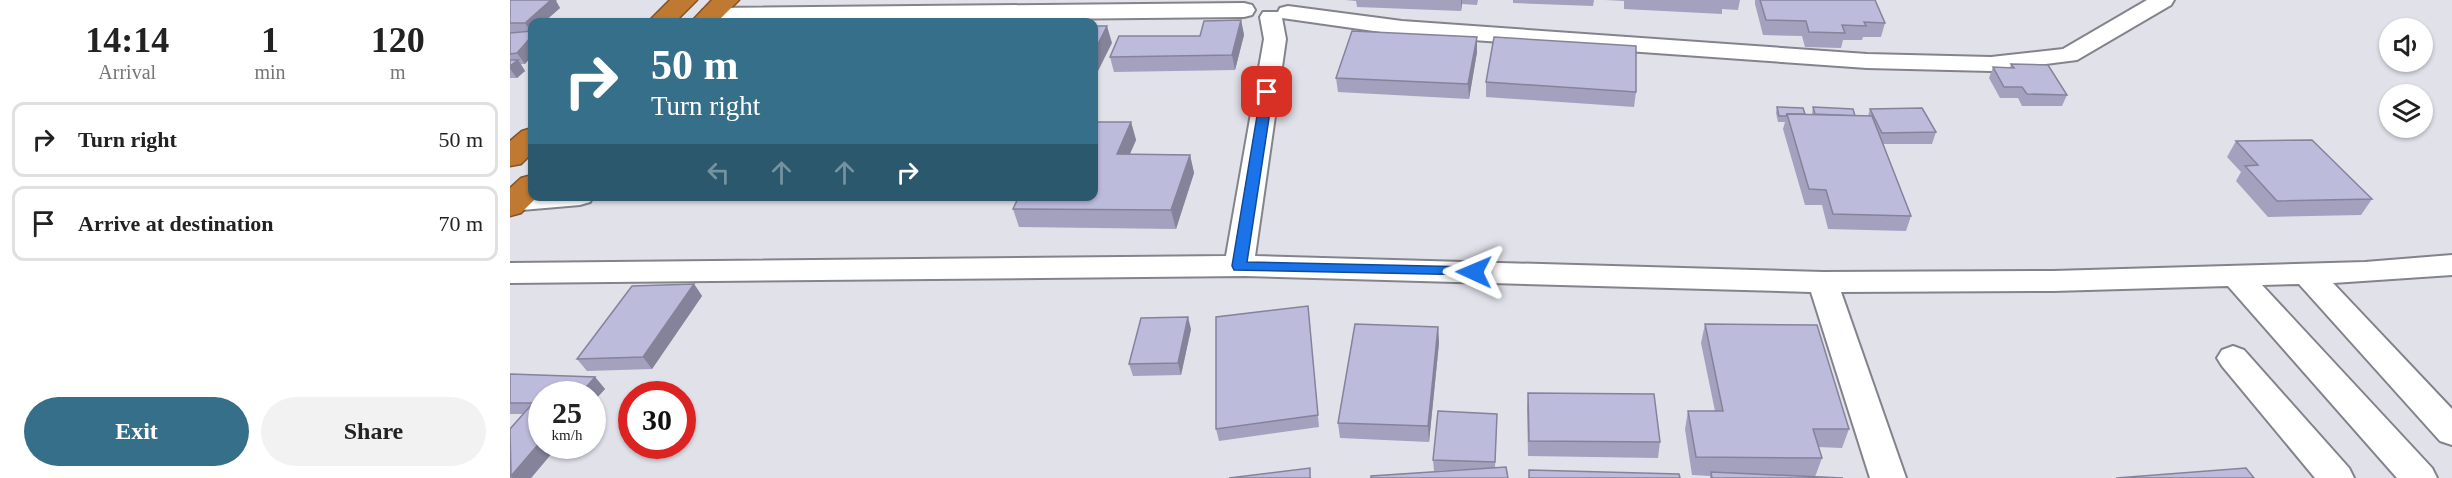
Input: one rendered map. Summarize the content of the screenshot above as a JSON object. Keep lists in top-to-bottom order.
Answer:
{
  "page": {
    "eta": [
      "14:14",
      "Arrival",
      "1",
      "min",
      "120",
      "m"
    ],
    "turn": ["50 m", "Turn right"],
    "list": [
      {
        "name": "Turn right",
        "value": "50 m"
      },
      {
        "name": "Arrive at destination",
        "value": "70 m"
      }
    ],
    "speed": "25 km/h",
    "limit": "30",
    "buttons": ["Exit", "Share"]
  }
}
